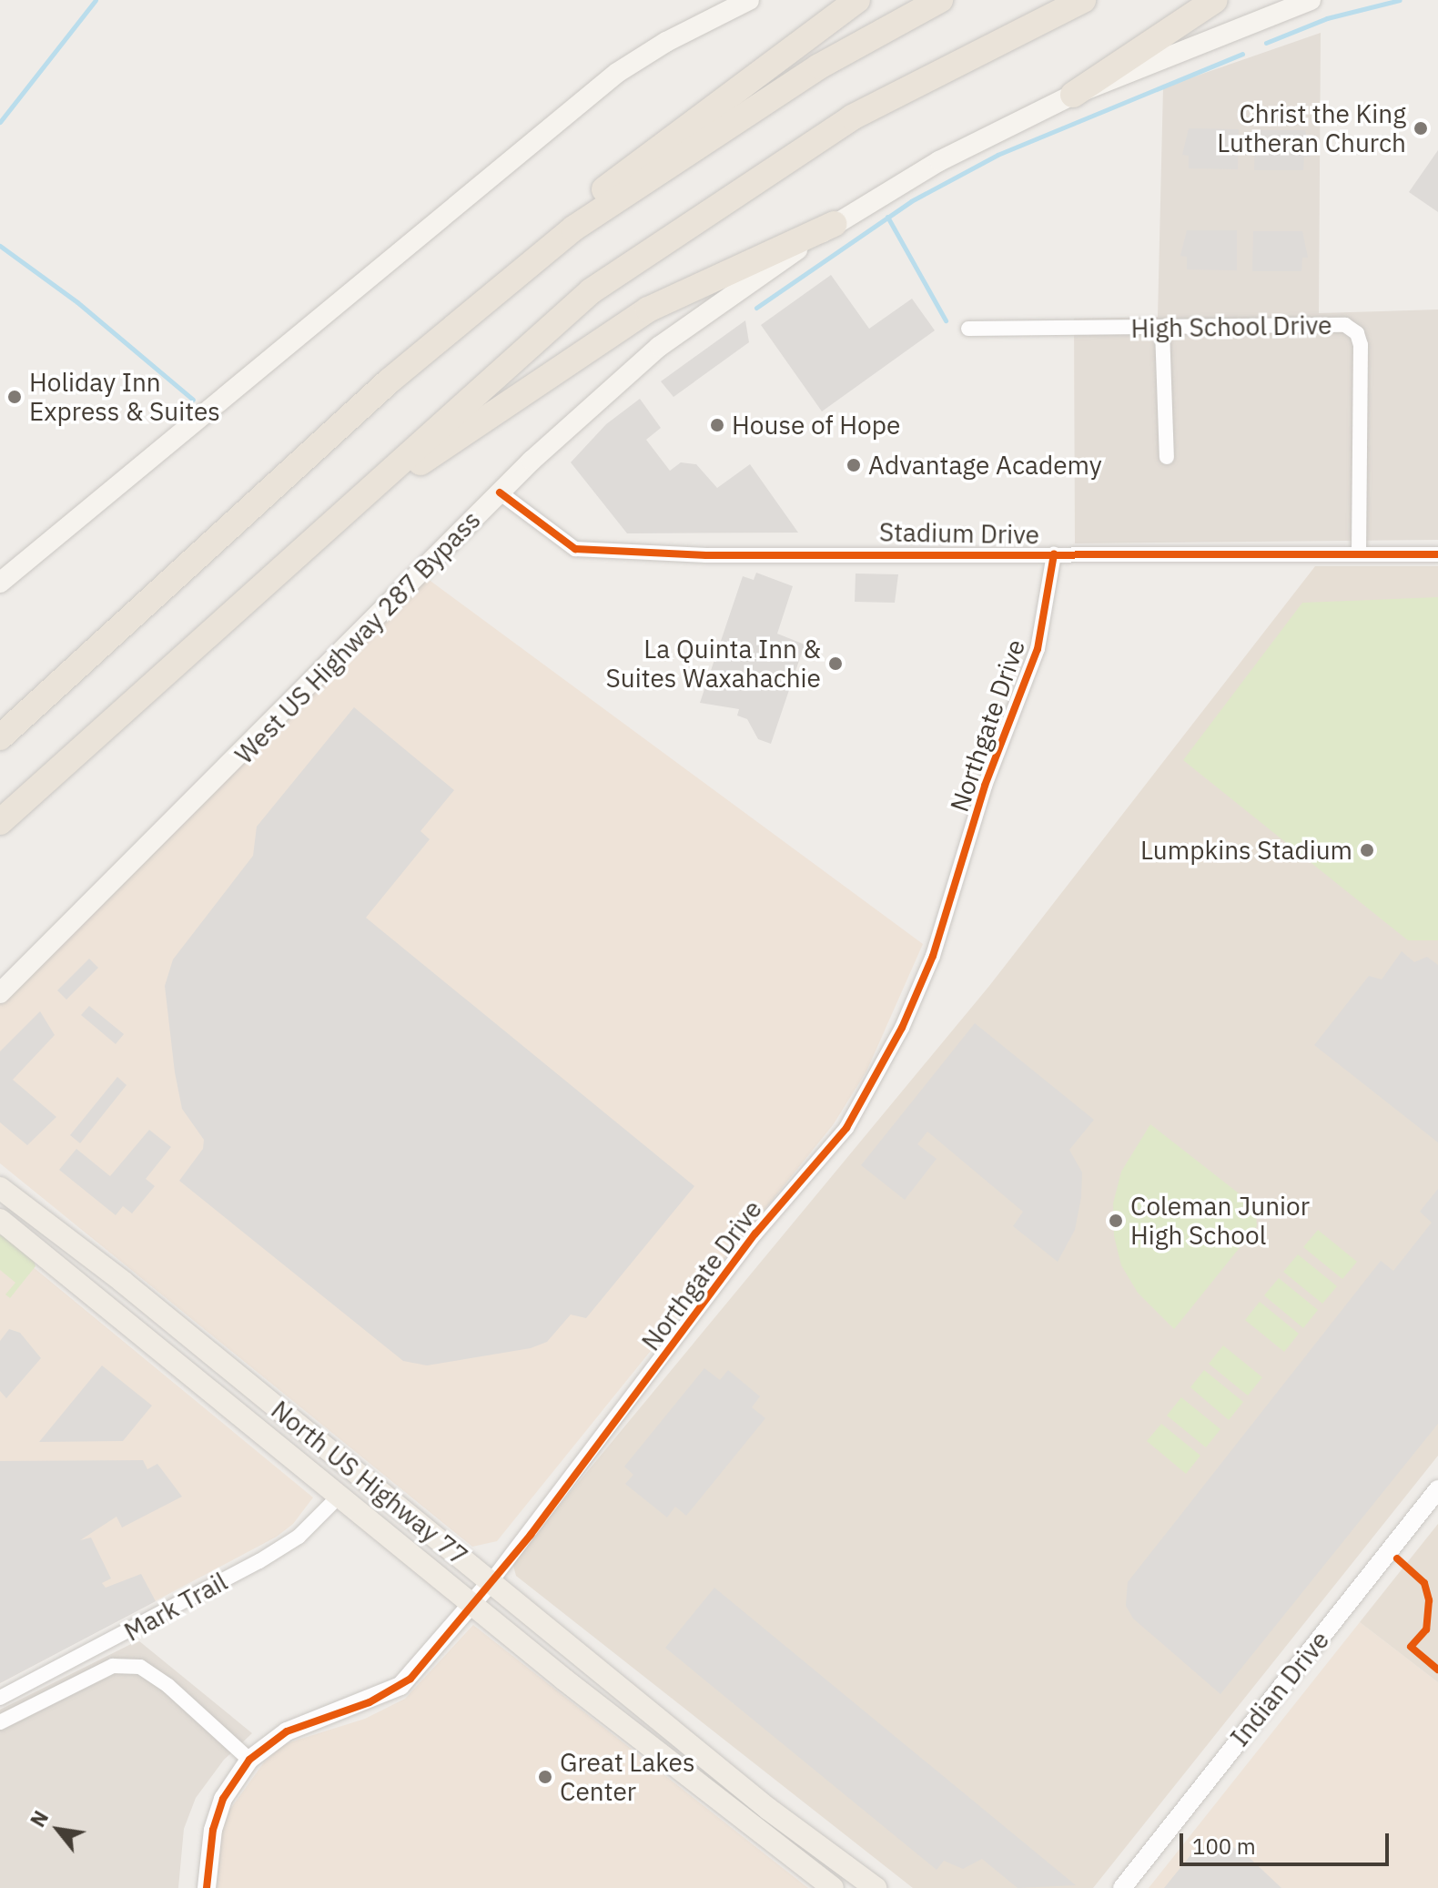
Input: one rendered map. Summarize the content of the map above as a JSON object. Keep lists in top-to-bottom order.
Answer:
{
  "streets": {
    "main road": ["West US Highway 287 Bypass", "North US Highway 77"],
    "street": [
      "High School Drive",
      "Stadium Drive",
      "Northgate Drive",
      "Mark Trail",
      "Indian Drive"
    ]
  },
  "crossings": [
    ["High School Drive", "Stadium Drive"],
    ["Stadium Drive", "West US Highway 287 Bypass"],
    ["Stadium Drive", "Northgate Drive"],
    ["Northgate Drive", "North US Highway 77"],
    ["North US Highway 77", "Mark Trail"]
  ],
  "places": [
    "Christ the King Lutheran Church",
    "Holiday Inn Express & Suites",
    "House of Hope",
    "Advantage Academy",
    "La Quinta Inn & Suites Waxahachie",
    "Lumpkins Stadium",
    "Coleman Junior High School",
    "Great Lakes Center"
  ],
  "scale_bar": "100 m",
  "north": "top left"
}
